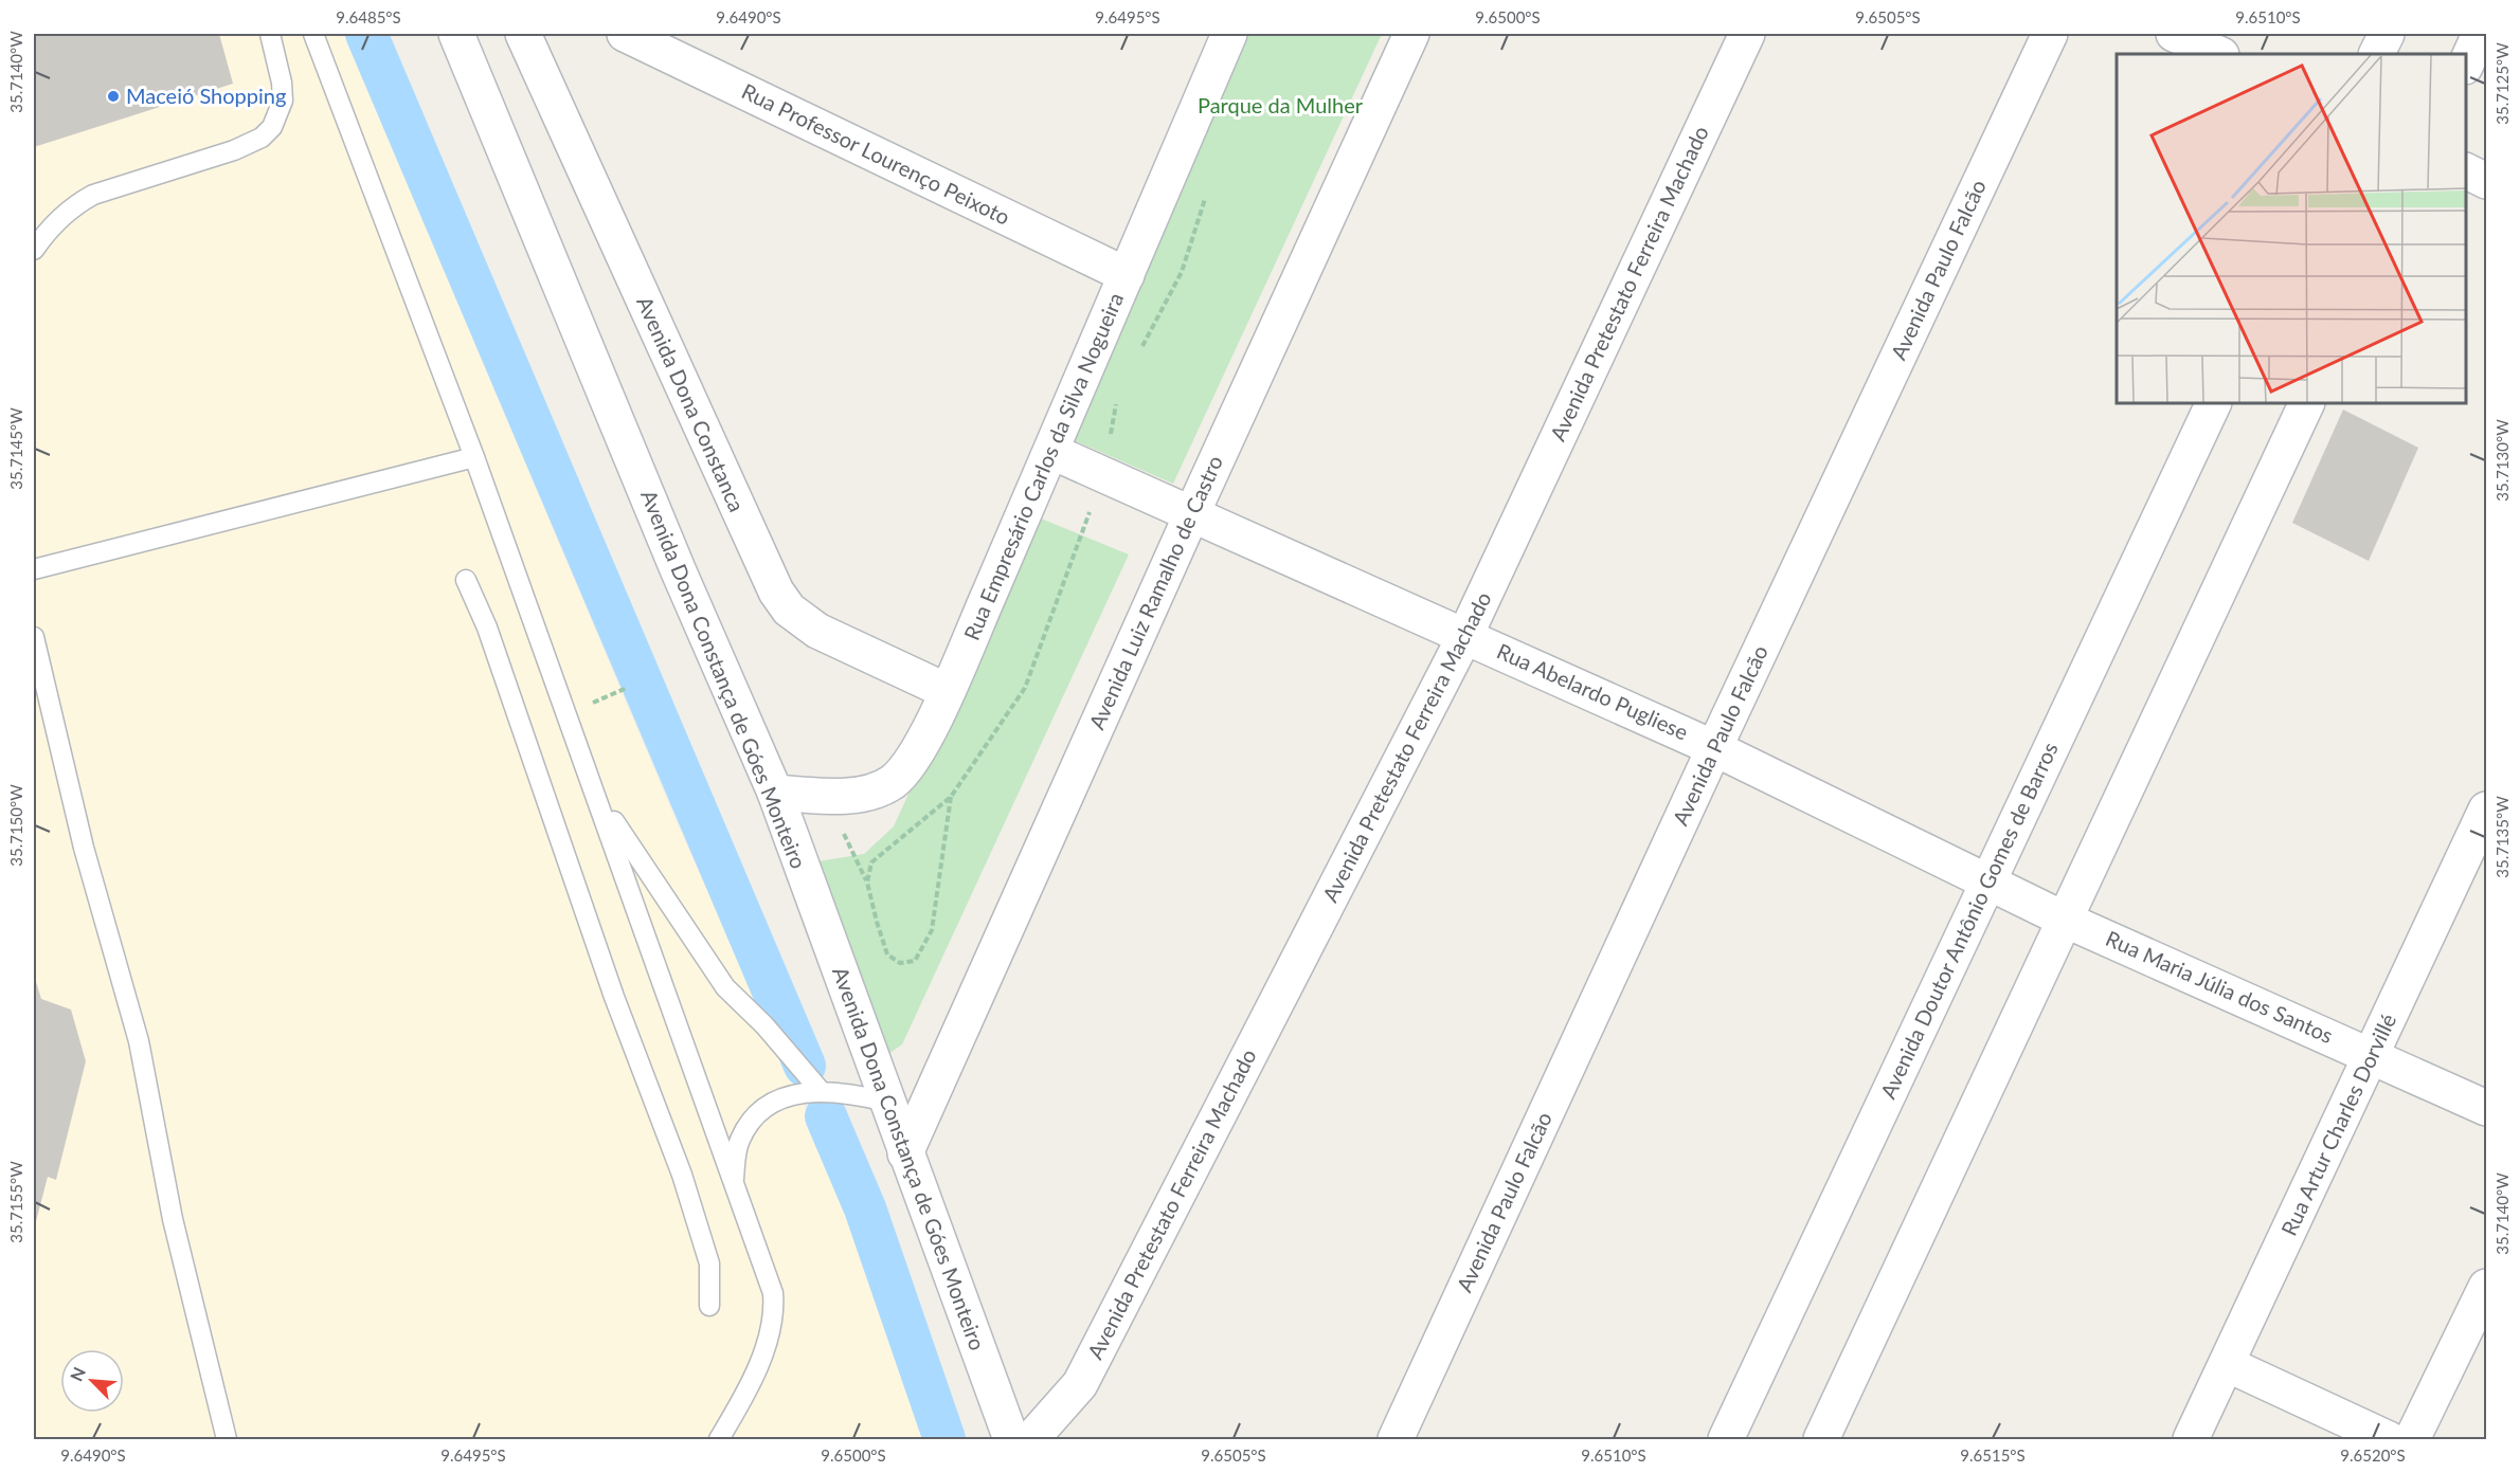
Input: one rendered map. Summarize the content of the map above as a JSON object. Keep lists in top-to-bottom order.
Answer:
{
  "streets": {
    "street": [
      "Rua Professor Lourenço Peixoto",
      "Avenida Paulo Falcão",
      "Avenida Pretestato Ferreira Machado",
      "Avenida Dona Constanca",
      "Rua Empresário Carlos da Silva Nogueira",
      "Avenida Luiz Ramalho de Castro",
      "Avenida Dona Constança de Góes Monteiro",
      "Rua Abelardo Pugliese",
      "Avenida Doutor Antônio Gomes de Barros",
      "Rua Maria Júlia dos Santos",
      "Rua Artur Charles Dorvillé"
    ]
  },
  "crossings": [
    ["Rua Professor Lourenço Peixoto", "Rua Empresário Carlos da Silva Nogueira"],
    ["Avenida Paulo Falcão", "Rua Abelardo Pugliese"],
    ["Avenida Pretestato Ferreira Machado", "Rua Abelardo Pugliese"],
    ["Avenida Dona Constanca", "Rua Empresário Carlos da Silva Nogueira"],
    ["Rua Empresário Carlos da Silva Nogueira", "Avenida Dona Constança de Góes Monteiro"],
    ["Rua Empresário Carlos da Silva Nogueira", "Rua Abelardo Pugliese"],
    ["Avenida Luiz Ramalho de Castro", "Avenida Dona Constança de Góes Monteiro"],
    ["Avenida Luiz Ramalho de Castro", "Rua Abelardo Pugliese"],
    ["Rua Abelardo Pugliese", "Avenida Doutor Antônio Gomes de Barros"],
    ["Rua Abelardo Pugliese", "Rua Maria Júlia dos Santos"],
    ["Avenida Doutor Antônio Gomes de Barros", "Rua Maria Júlia dos Santos"],
    ["Rua Maria Júlia dos Santos", "Rua Artur Charles Dorvillé"]
  ],
  "parks": ["Parque da Mulher"],
  "places": ["Maceió Shopping"],
  "north": "top left",
  "coordinates": [
    "9.6485°S",
    "9.6490°S",
    "9.6495°S",
    "9.6500°S",
    "9.6505°S",
    "9.6510°S",
    "35.7140°W",
    "35.7125°W",
    "35.7145°W",
    "35.7130°W",
    "35.7150°W",
    "35.7135°W",
    "35.7155°W",
    "9.6515°S",
    "9.6520°S"
  ]
}
